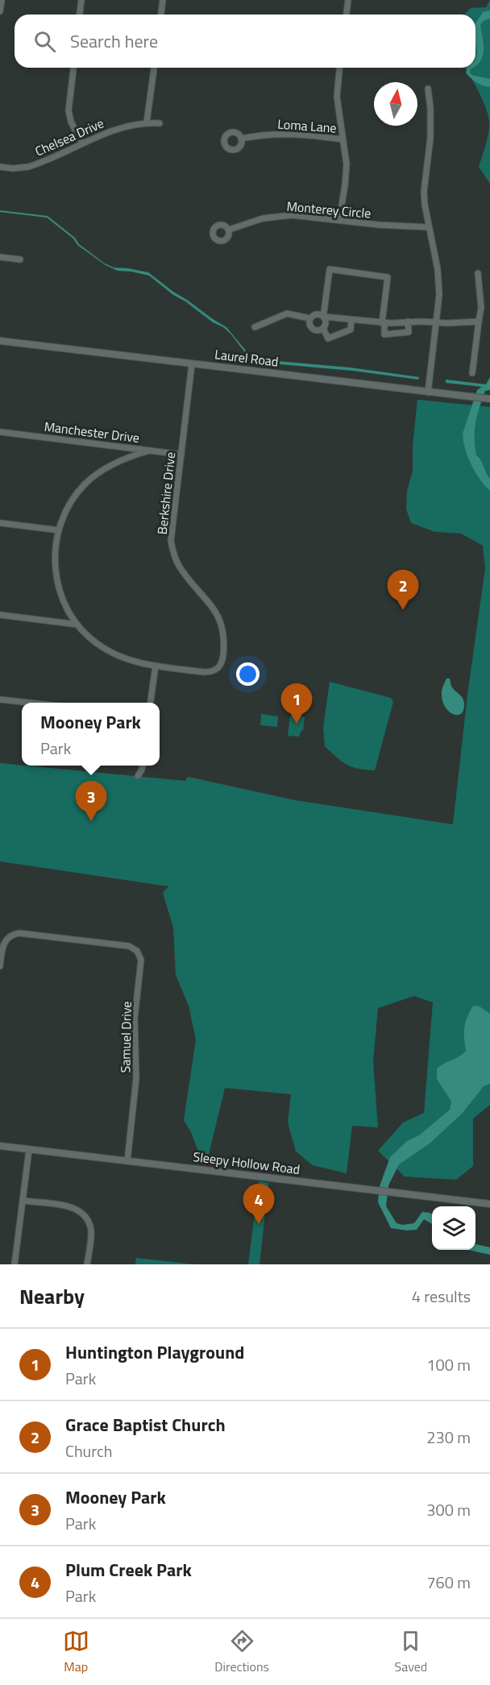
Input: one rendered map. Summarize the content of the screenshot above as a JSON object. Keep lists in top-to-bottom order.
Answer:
{
  "streets": {
    "street": [
      "Loma Lane",
      "Chelsea Drive",
      "Monterey Circle",
      "Laurel Road",
      "Manchester Drive",
      "Berkshire Drive",
      "Samuel Drive",
      "Sleepy Hollow Road"
    ]
  },
  "crossings": [
    ["Laurel Road", "Berkshire Drive"],
    ["Manchester Drive", "Berkshire Drive"],
    ["Samuel Drive", "Sleepy Hollow Road"]
  ],
  "north": "top",
  "page": {
    "search": "Search here",
    "pins": [
      "2",
      "1",
      "3",
      "4"
    ],
    "popup": ["Mooney Park", "Park"],
    "heading": ["Nearby", "4 results"],
    "list": [
      {
        "mark": "1",
        "name": "Huntington Playground",
        "note": "Park",
        "value": "100 m"
      },
      {
        "mark": "2",
        "name": "Grace Baptist Church",
        "note": "Church",
        "value": "230 m"
      },
      {
        "mark": "3",
        "name": "Mooney Park",
        "note": "Park",
        "value": "300 m"
      },
      {
        "mark": "4",
        "name": "Plum Creek Park",
        "note": "Park",
        "value": "760 m"
      }
    ],
    "nav": ["Map", "Directions", "Saved"]
  }
}
